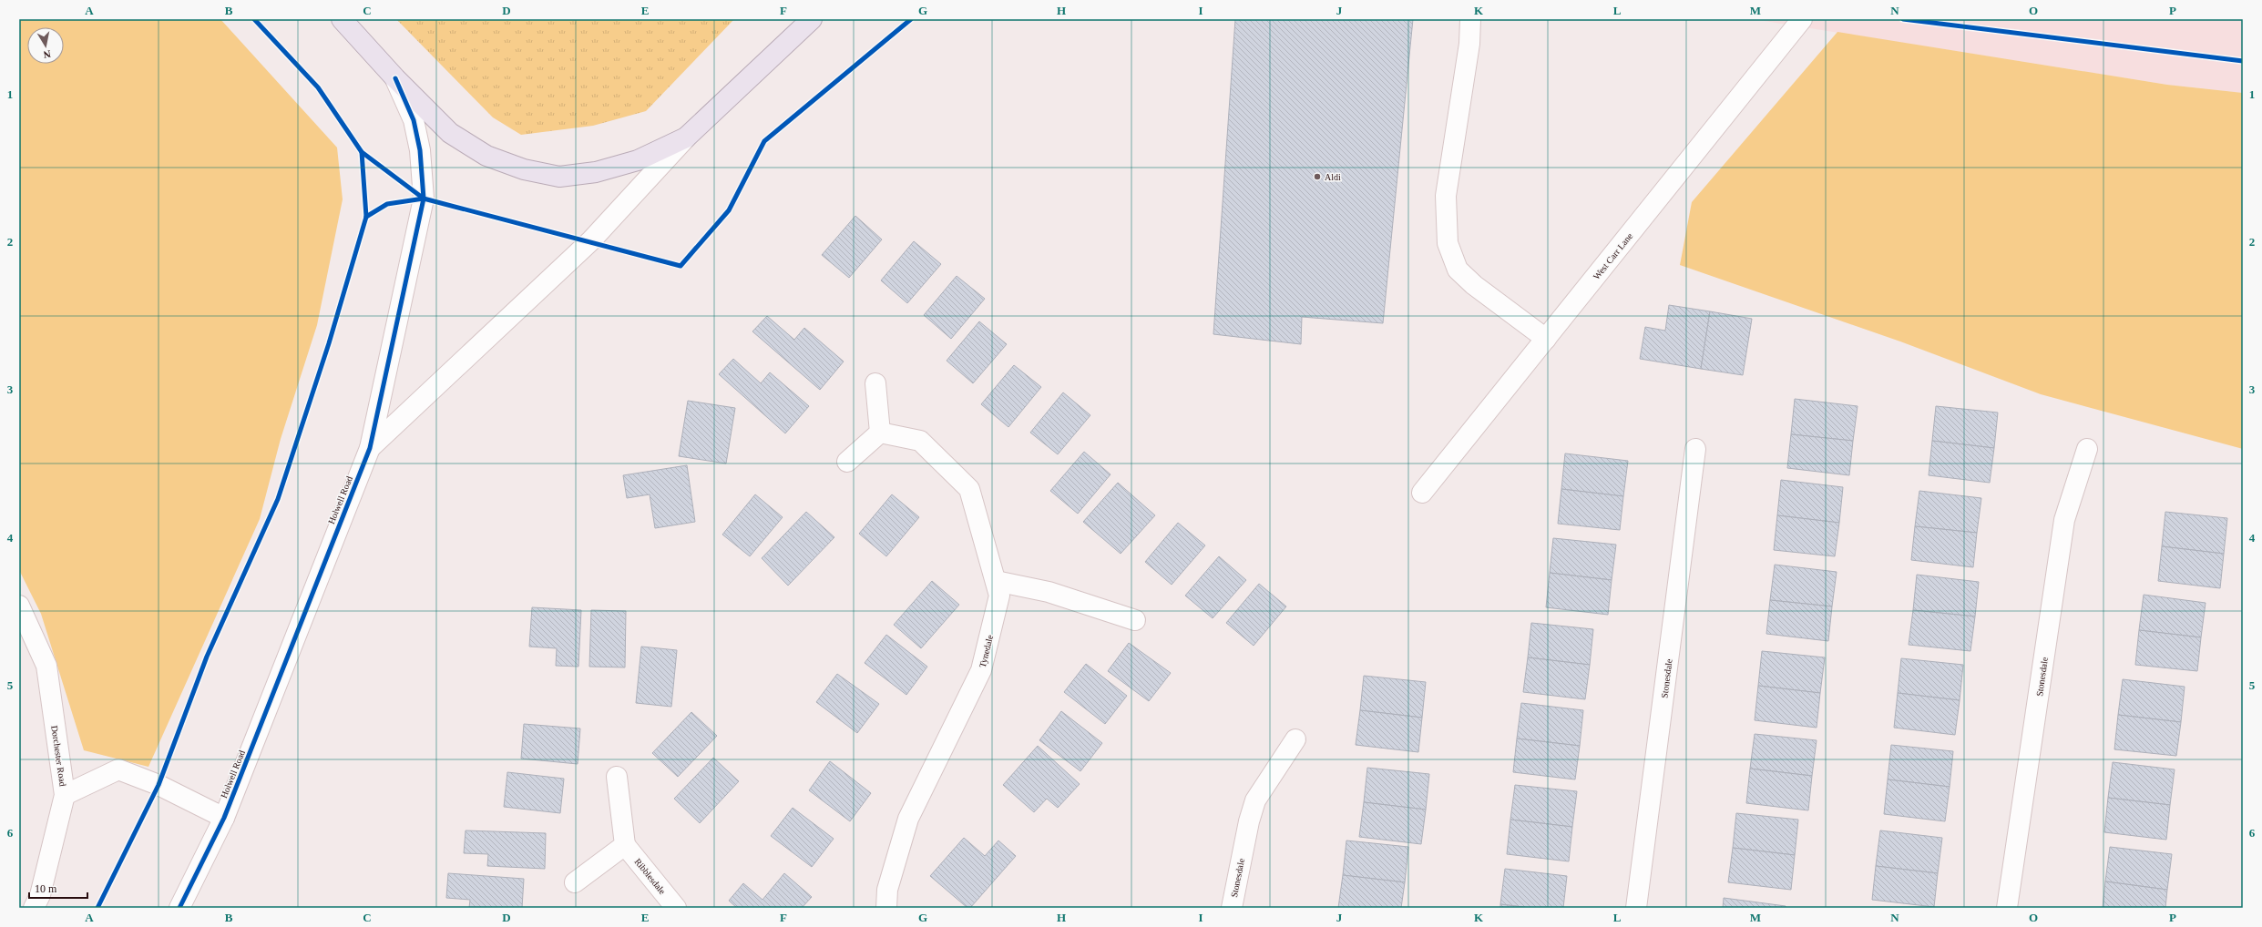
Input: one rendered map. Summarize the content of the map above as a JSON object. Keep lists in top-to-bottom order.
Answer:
{
  "streets": {
    "street": [
      "West Carr Lane",
      "Holwell Road",
      "Tynedale",
      "Stonesdale",
      "Dorchester Road",
      "Ribblesdale"
    ]
  },
  "places": ["Aldi"],
  "scale_bar": "10 m",
  "north": "bottom",
  "grid": {
    "columns": [
      "A",
      "B",
      "C",
      "D",
      "E",
      "F",
      "G",
      "H",
      "I",
      "J",
      "K",
      "L",
      "M",
      "N",
      "O",
      "P"
    ],
    "rows": [
      "1",
      "2",
      "3",
      "4",
      "5",
      "6"
    ]
  }
}
